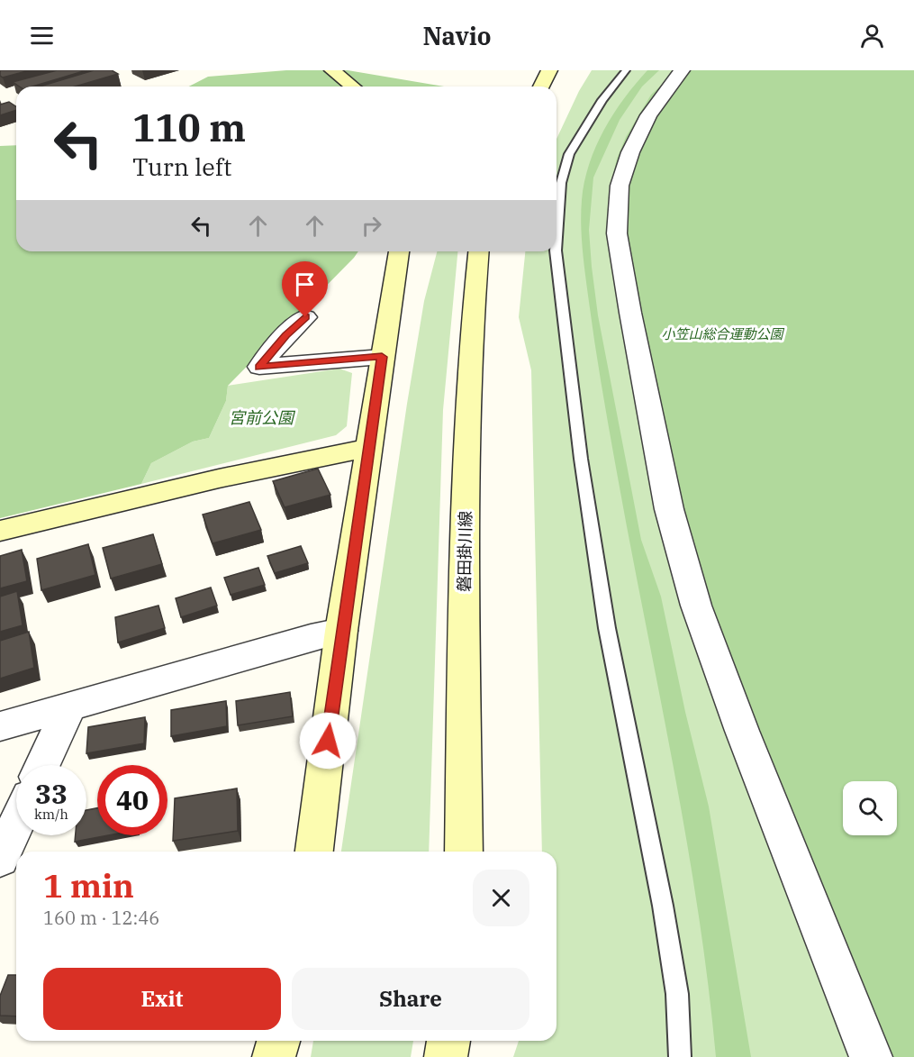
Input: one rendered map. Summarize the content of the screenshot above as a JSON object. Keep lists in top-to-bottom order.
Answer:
{
  "streets": {
    "street": ["磐田掛川線"]
  },
  "parks": ["小笠山総合運動公園", "宮前公園"],
  "page": {
    "header": "Navio",
    "turn": ["110 m", "Turn left"],
    "speed": "33 km/h",
    "limit": "40",
    "heading": ["1 min", "160 m · 12:46"],
    "buttons": ["Exit", "Share"]
  }
}
